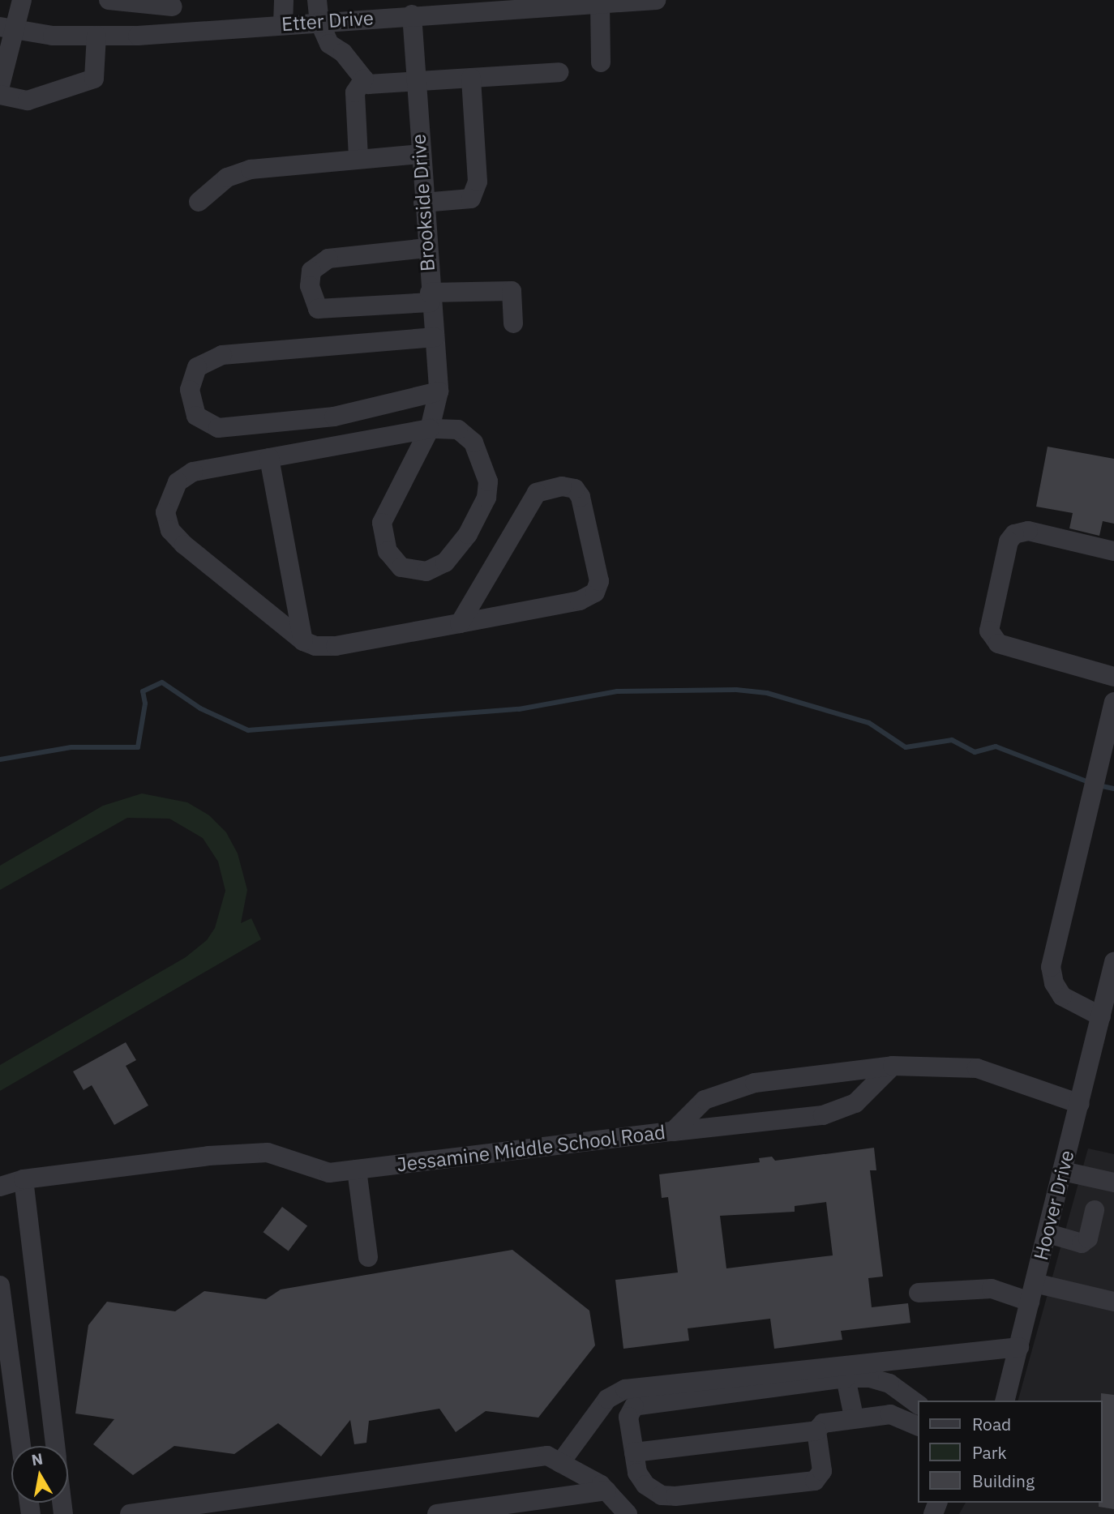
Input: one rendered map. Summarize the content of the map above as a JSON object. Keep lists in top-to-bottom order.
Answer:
{
  "streets": {
    "street": [
      "Etter Drive",
      "Brookside Drive",
      "Jessamine Middle School Road",
      "Hoover Drive"
    ]
  },
  "crossings": [
    ["Etter Drive", "Brookside Drive"],
    ["Jessamine Middle School Road", "Hoover Drive"]
  ],
  "legend": ["Road", "Park", "Building"],
  "north": "top"
}
